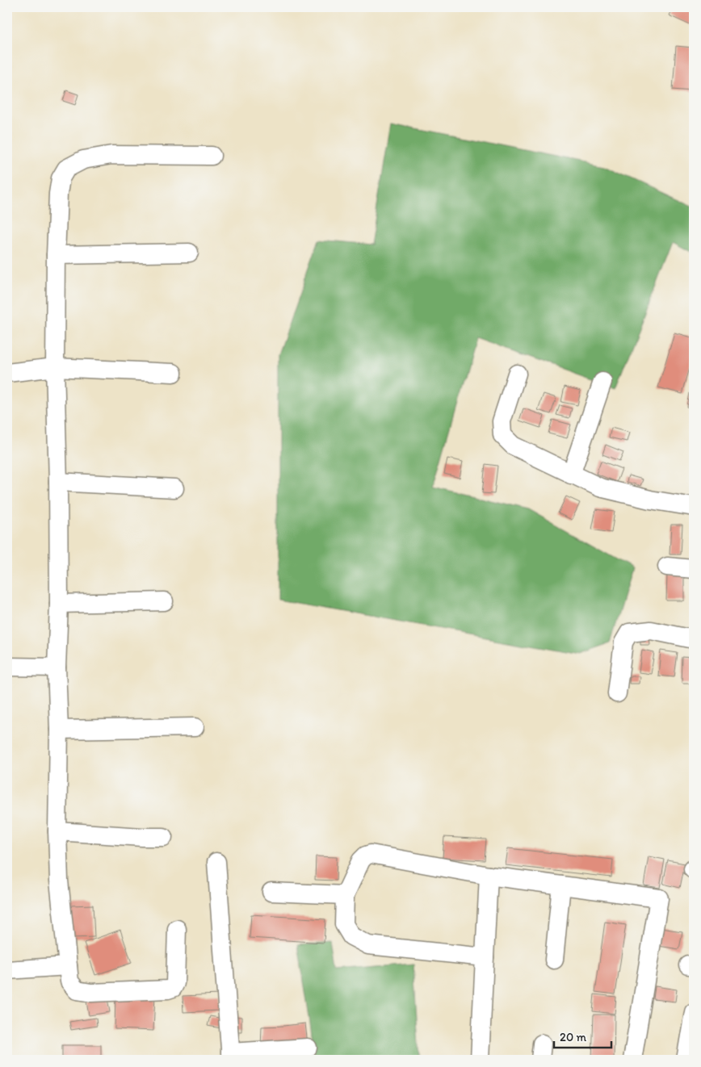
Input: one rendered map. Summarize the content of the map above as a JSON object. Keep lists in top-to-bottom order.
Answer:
{
  "scale_bar": "20 m"
}
